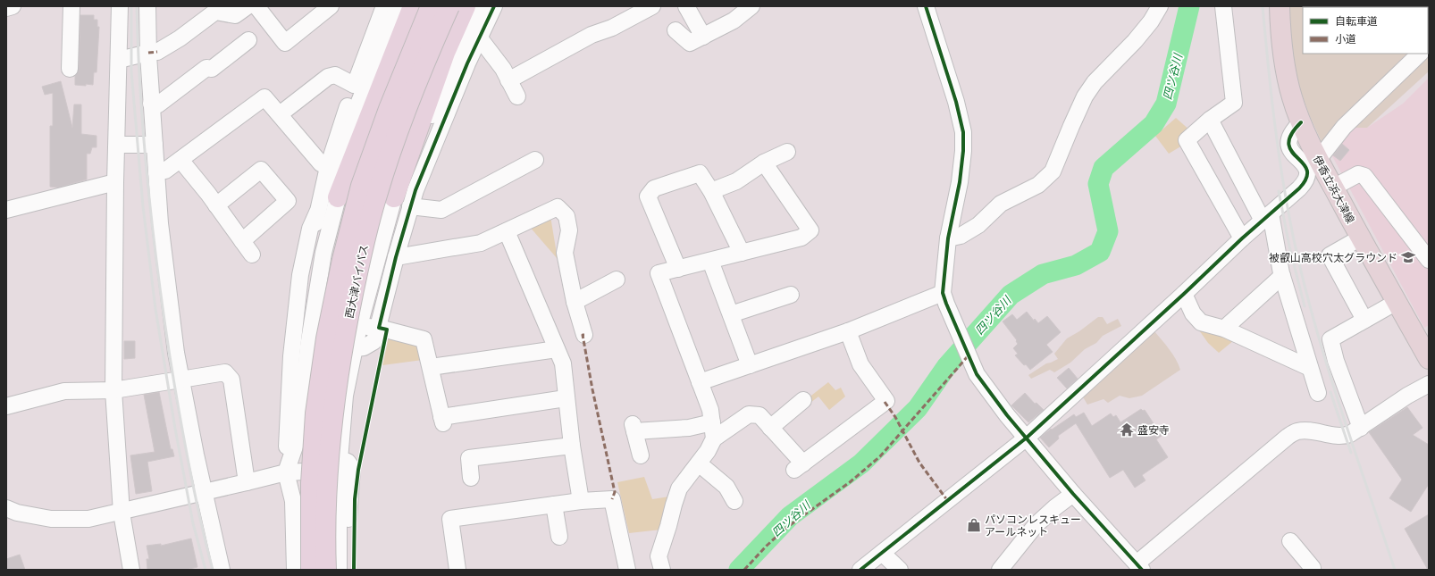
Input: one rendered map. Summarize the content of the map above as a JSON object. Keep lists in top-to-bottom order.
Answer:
{
  "streets": {
    "highway": ["西大津バイパス"],
    "main road": ["伊香立浜大津線"]
  },
  "water": ["四ツ谷川"],
  "places": {
    "school or university": ["被叡山高校穴太グラウンド"],
    "temple": ["盛安寺"],
    "shop": ["パソコンレスキュー アールネット"]
  },
  "legend": ["自転車道", "小道"]
}
